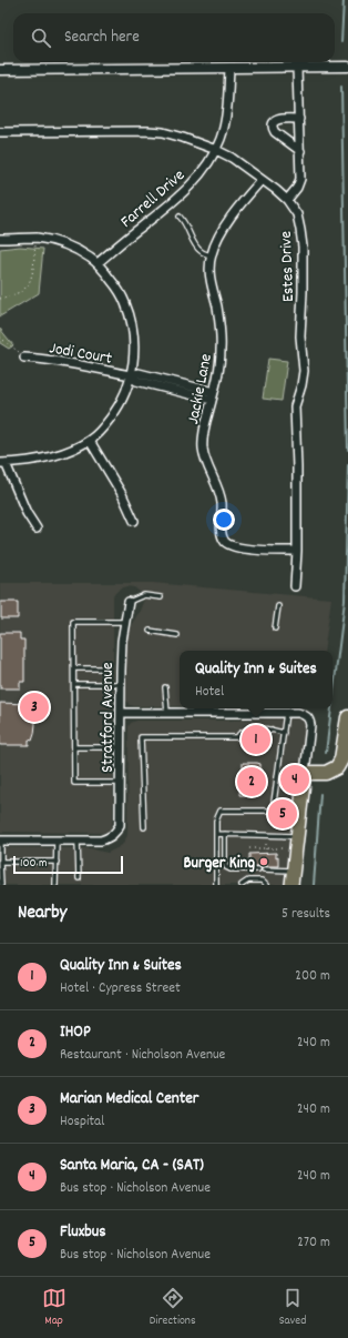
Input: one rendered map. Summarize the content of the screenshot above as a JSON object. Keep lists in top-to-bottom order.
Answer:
{
  "streets": {
    "street": [
      "Farrell Drive",
      "Estes Drive",
      "Jodi Court",
      "Jackie Lane",
      "Stratford Avenue"
    ]
  },
  "crossings": [
    ["Farrell Drive", "Estes Drive"],
    ["Estes Drive", "Jackie Lane"],
    ["Jodi Court", "Jackie Lane"]
  ],
  "places": ["Burger King"],
  "scale_bar": "100 m",
  "page": {
    "search": "Search here",
    "popup": ["Quality Inn & Suites", "Hotel"],
    "pins": [
      "3",
      "1",
      "4",
      "2",
      "5"
    ],
    "scale": "100 m",
    "heading": ["Nearby", "5 results"],
    "list": [
      {
        "mark": "1",
        "name": "Quality Inn & Suites",
        "note": "Hotel · Cypress Street",
        "value": "200 m"
      },
      {
        "mark": "2",
        "name": "IHOP",
        "note": "Restaurant · Nicholson Avenue",
        "value": "240 m"
      },
      {
        "mark": "3",
        "name": "Marian Medical Center",
        "note": "Hospital",
        "value": "240 m"
      },
      {
        "mark": "4",
        "name": "Santa Maria, CA - (SAT)",
        "note": "Bus stop · Nicholson Avenue",
        "value": "240 m"
      },
      {
        "mark": "5",
        "name": "Fluxbus",
        "note": "Bus stop · Nicholson Avenue",
        "value": "270 m"
      }
    ],
    "nav": ["Map", "Directions", "Saved"]
  }
}
